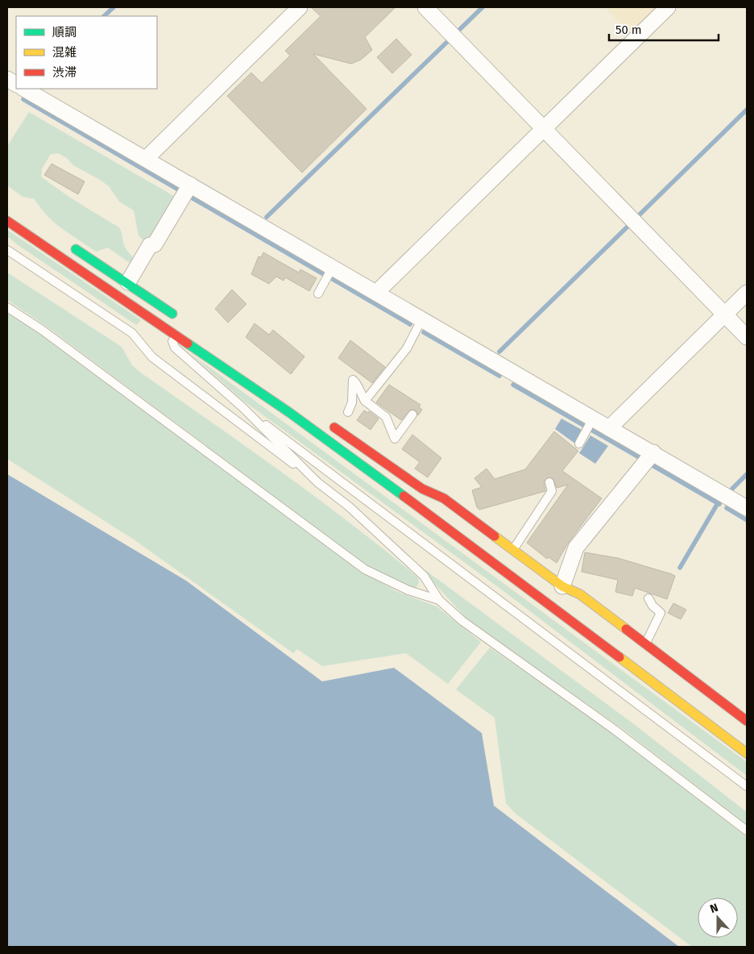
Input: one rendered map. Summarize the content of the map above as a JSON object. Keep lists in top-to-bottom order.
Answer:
{
  "legend": ["順調", "混雑", "渋滞"],
  "scale_bar": "50 m",
  "north": "top"
}
